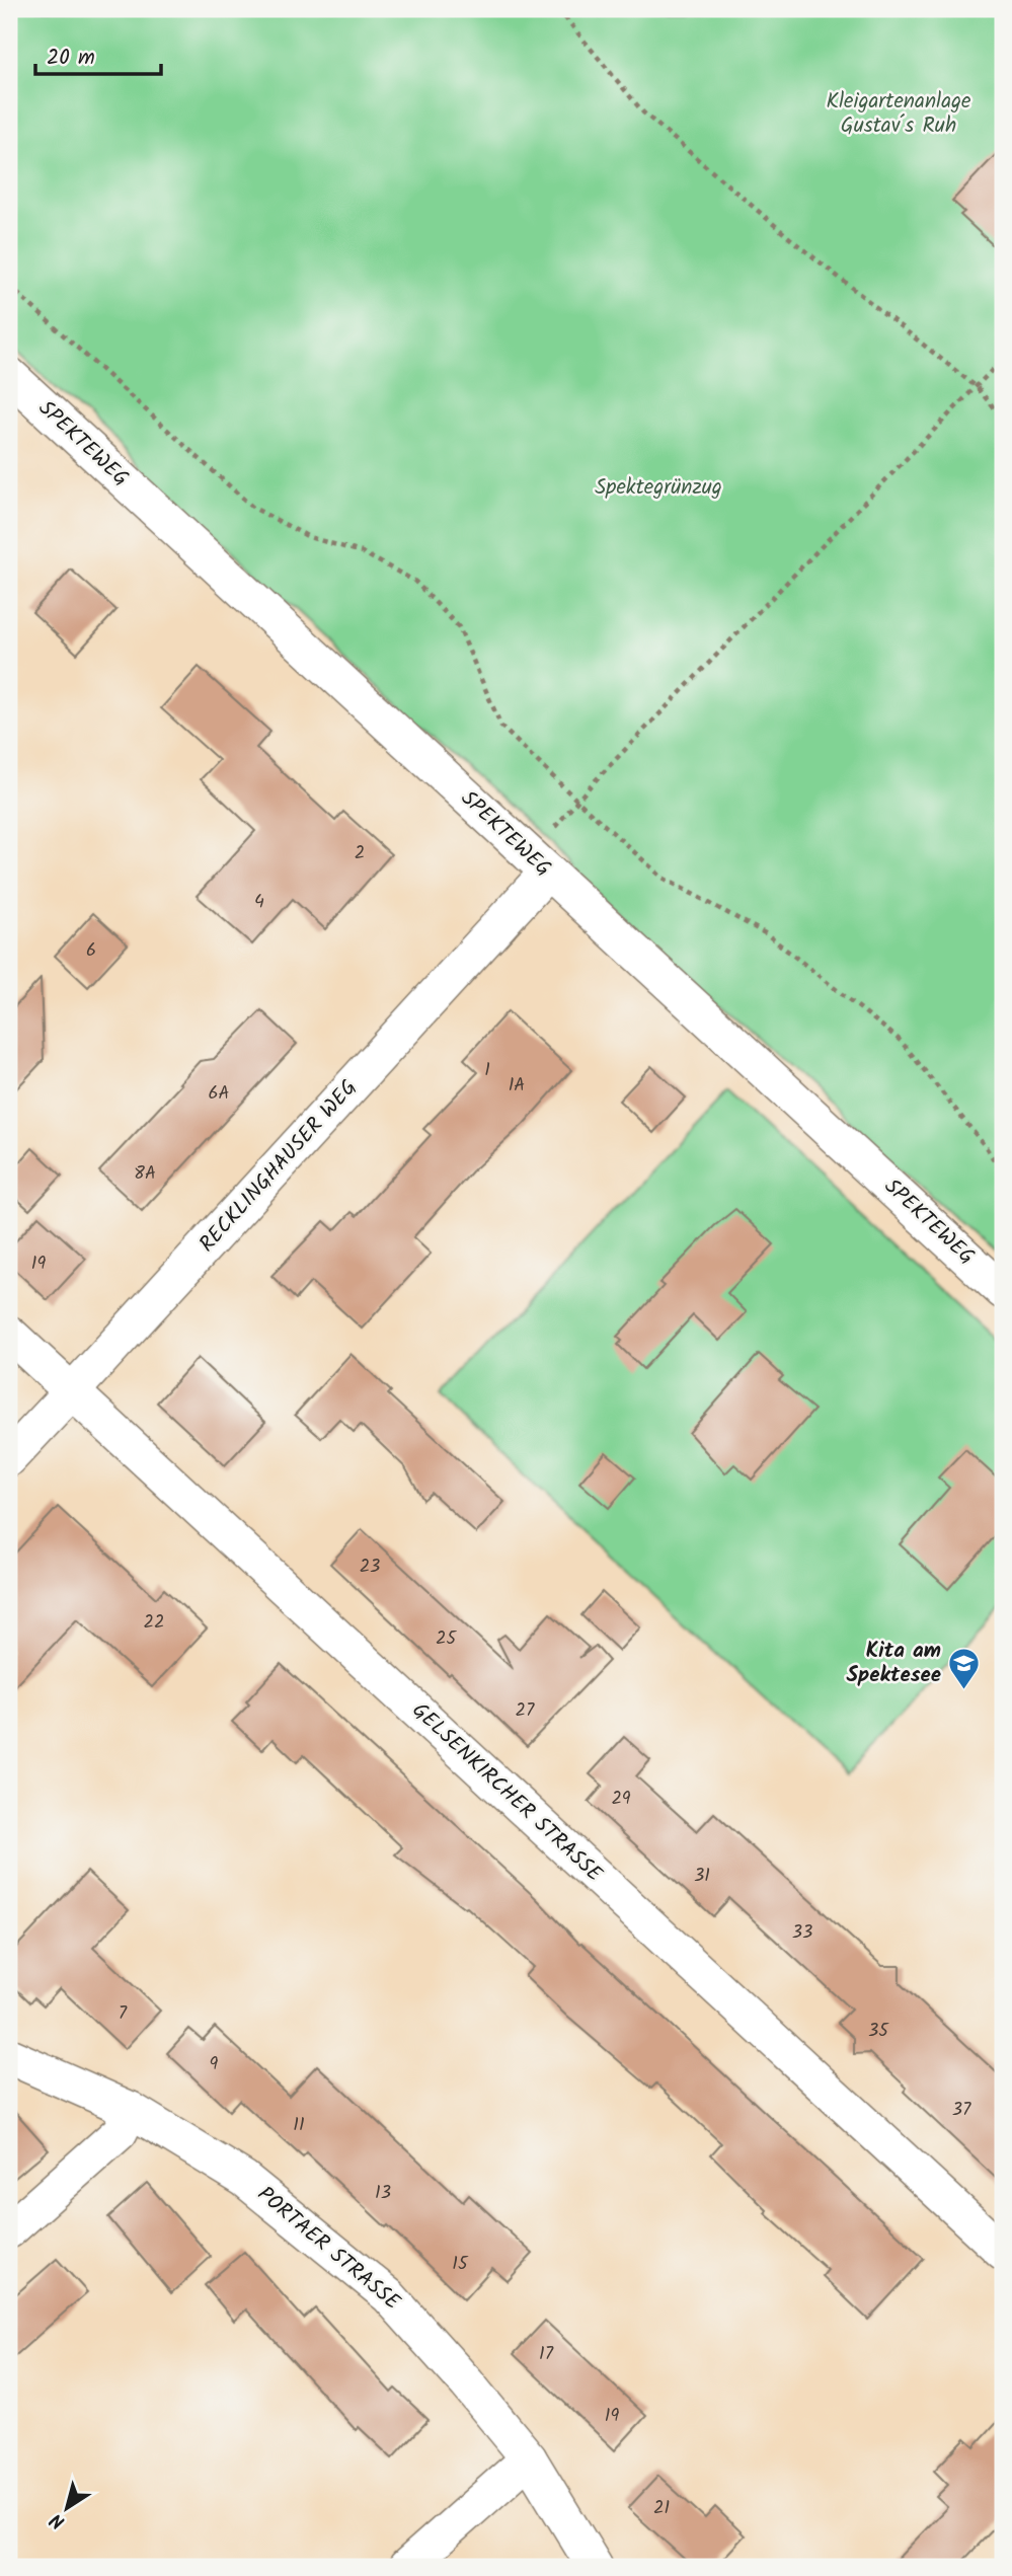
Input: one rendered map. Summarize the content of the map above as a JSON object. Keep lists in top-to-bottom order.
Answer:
{
  "streets": {
    "street": [
      "SPEKTEWEG",
      "RECKLINGHAUSER WEG",
      "GELSENKIRCHER STRASSE",
      "PORTAER STRASSE"
    ]
  },
  "crossings": [
    ["SPEKTEWEG", "RECKLINGHAUSER WEG"],
    ["RECKLINGHAUSER WEG", "GELSENKIRCHER STRASSE"]
  ],
  "parks": ["Kleigartenanlage Gustav´s Ruh", "Spektegrünzug"],
  "places": {
    "school or university": ["Kita am Spektesee"]
  },
  "house_numbers": [
    "2",
    "4",
    "6",
    "1",
    "1A",
    "6A",
    "8A",
    "19",
    "23",
    "22",
    "25",
    "27",
    "29",
    "31",
    "33",
    "7",
    "35",
    "9",
    "37",
    "11",
    "13",
    "15",
    "17",
    "19",
    "21"
  ],
  "scale_bar": "20 m",
  "north": "bottom left"
}
